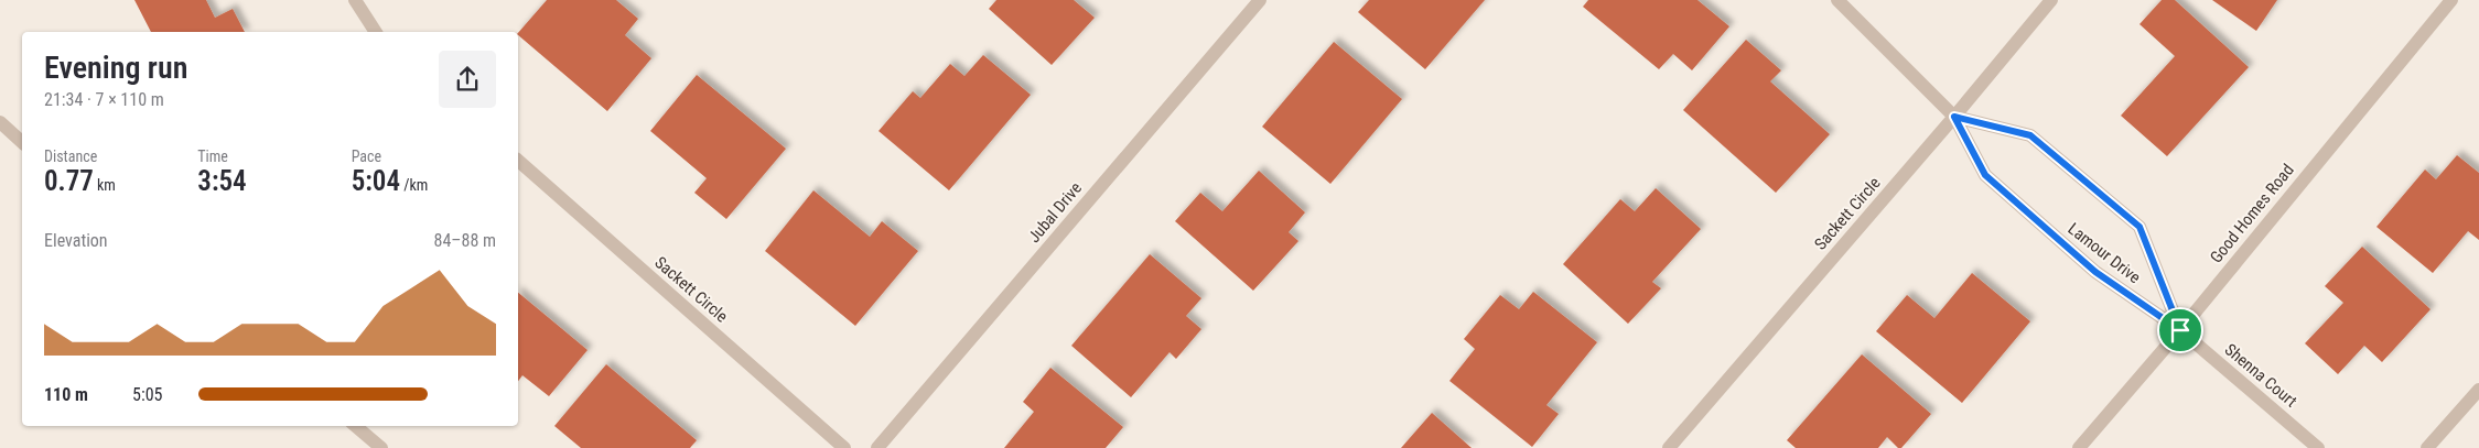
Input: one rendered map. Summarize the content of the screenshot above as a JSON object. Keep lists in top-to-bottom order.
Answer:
{
  "streets": {
    "street": [
      "Jubal Drive",
      "Sackett Circle",
      "Good Homes Road",
      "Lamour Drive",
      "Shenna Court"
    ]
  },
  "crossings": [
    ["Sackett Circle", "Lamour Drive"],
    ["Good Homes Road", "Lamour Drive"],
    ["Good Homes Road", "Shenna Court"],
    ["Lamour Drive", "Shenna Court"]
  ],
  "page": {
    "heading": ["Evening run", "21:34 · 7 × 110 m"],
    "stats": [
      ["Distance", "0.77 km"],
      ["Time", "3:54"],
      ["Pace", "5:04 /km"]
    ],
    "chart": ["Elevation", "84–88 m"],
    "list": [
      {
        "name": "110 m",
        "note": "5:05"
      }
    ]
  }
}
